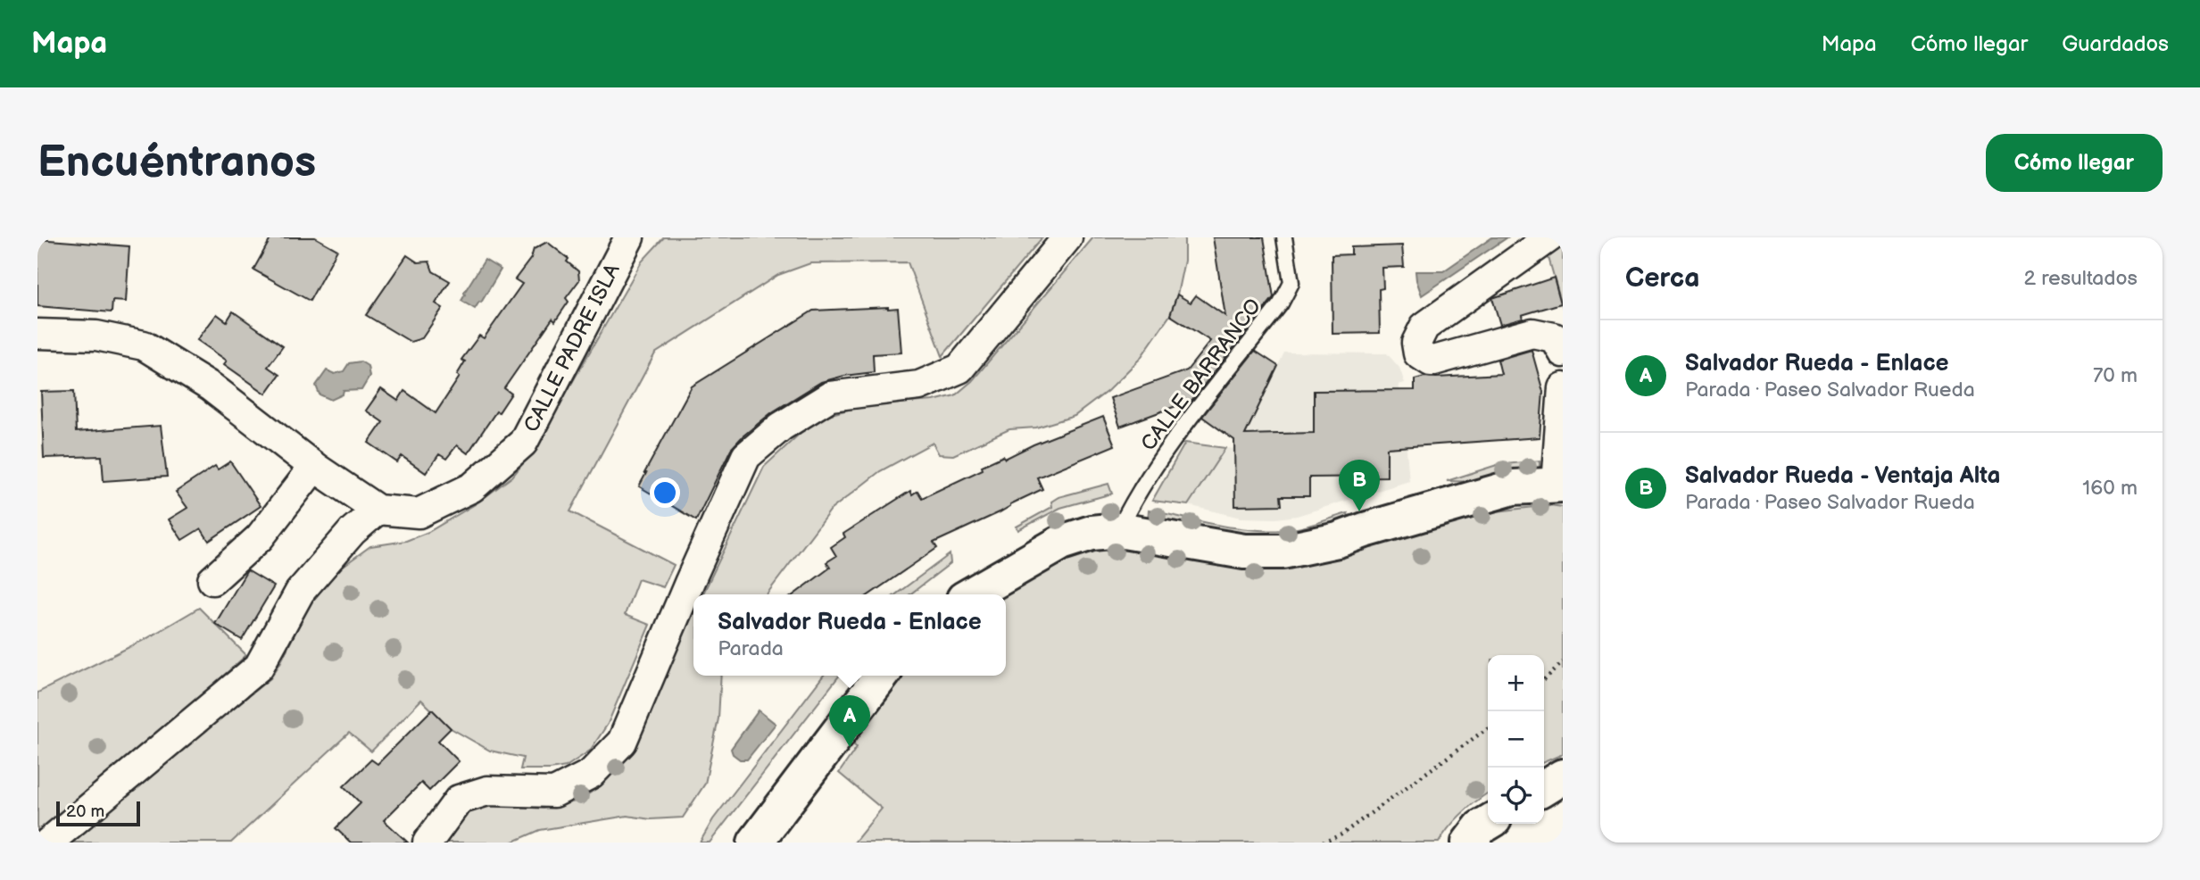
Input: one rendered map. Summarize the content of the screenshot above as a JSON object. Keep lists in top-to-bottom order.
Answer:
{
  "streets": {
    "street": ["CALLE PADRE ISLA"],
    "lane": ["CALLE BARRANCO"]
  },
  "scale_bar": "20 m",
  "page": {
    "header": "Mapa",
    "nav": ["Mapa", "Cómo llegar", "Guardados"],
    "buttons": "Cómo llegar",
    "title": "Encuéntranos",
    "heading": ["Cerca", "2 resultados"],
    "list": [
      {
        "mark": "A",
        "name": "Salvador Rueda - Enlace",
        "note": "Parada · Paseo Salvador Rueda",
        "value": "70 m"
      },
      {
        "mark": "B",
        "name": "Salvador Rueda - Ventaja Alta",
        "note": "Parada · Paseo Salvador Rueda",
        "value": "160 m"
      }
    ],
    "pins": ["B", "A"],
    "popup": ["Salvador Rueda - Enlace", "Parada"],
    "map_buttons": ["+", "−"],
    "scale": "20 m"
  }
}
